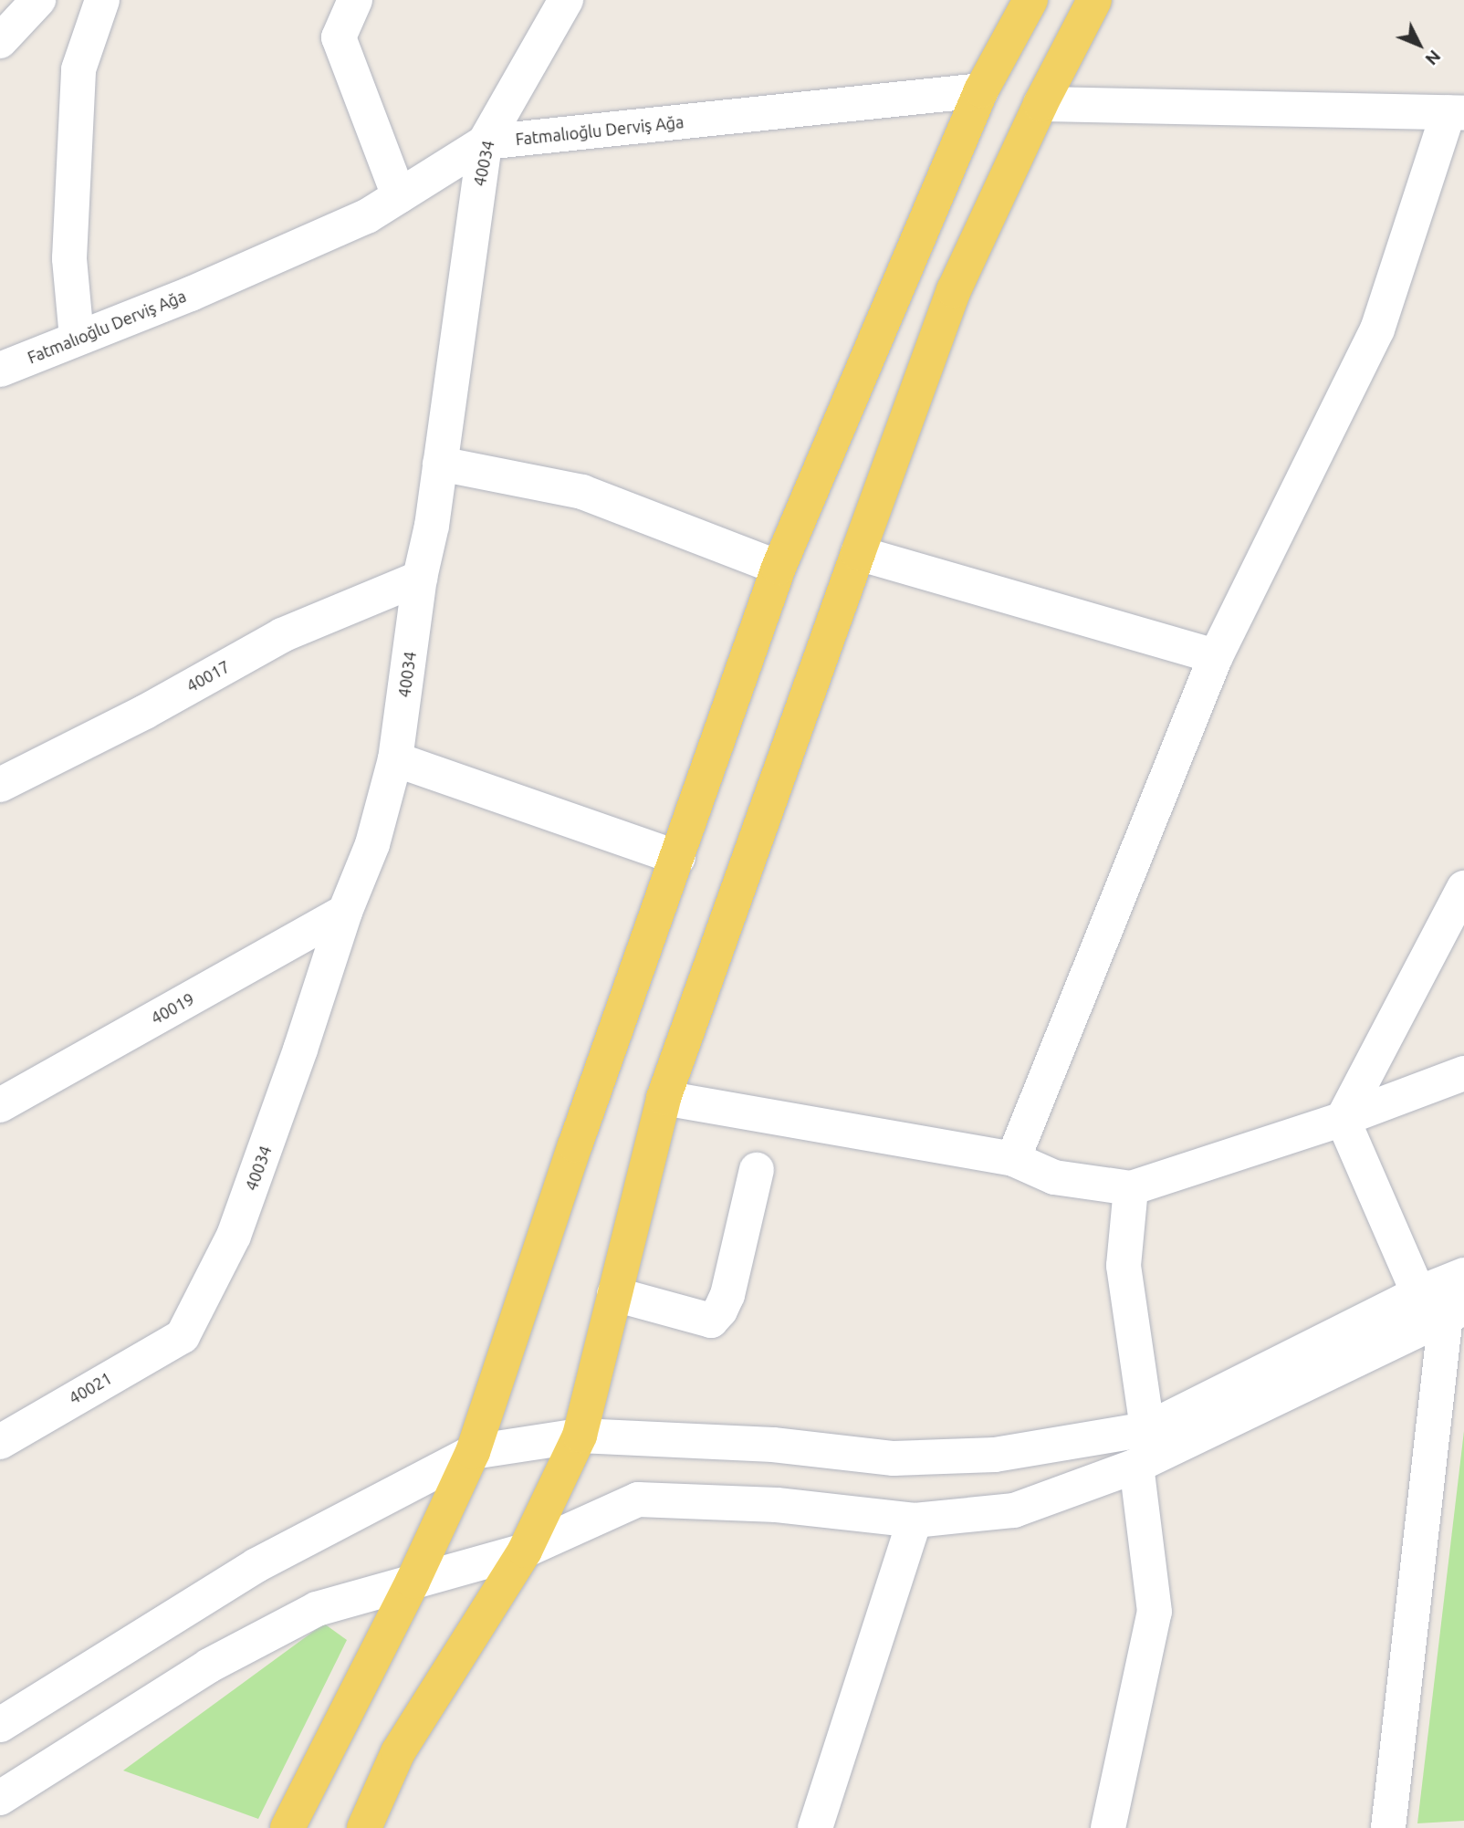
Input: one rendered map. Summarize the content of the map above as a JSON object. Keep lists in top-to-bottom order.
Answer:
{
  "streets": {
    "street": [
      "Fatmalıoğlu Derviş Ağa",
      "40034",
      "40017",
      "40019",
      "40021"
    ]
  },
  "crossings": [
    ["Fatmalıoğlu Derviş Ağa", "40034"],
    ["40034", "40017"],
    ["40034", "40019"],
    ["40034", "40021"]
  ],
  "north": "bottom right"
}
